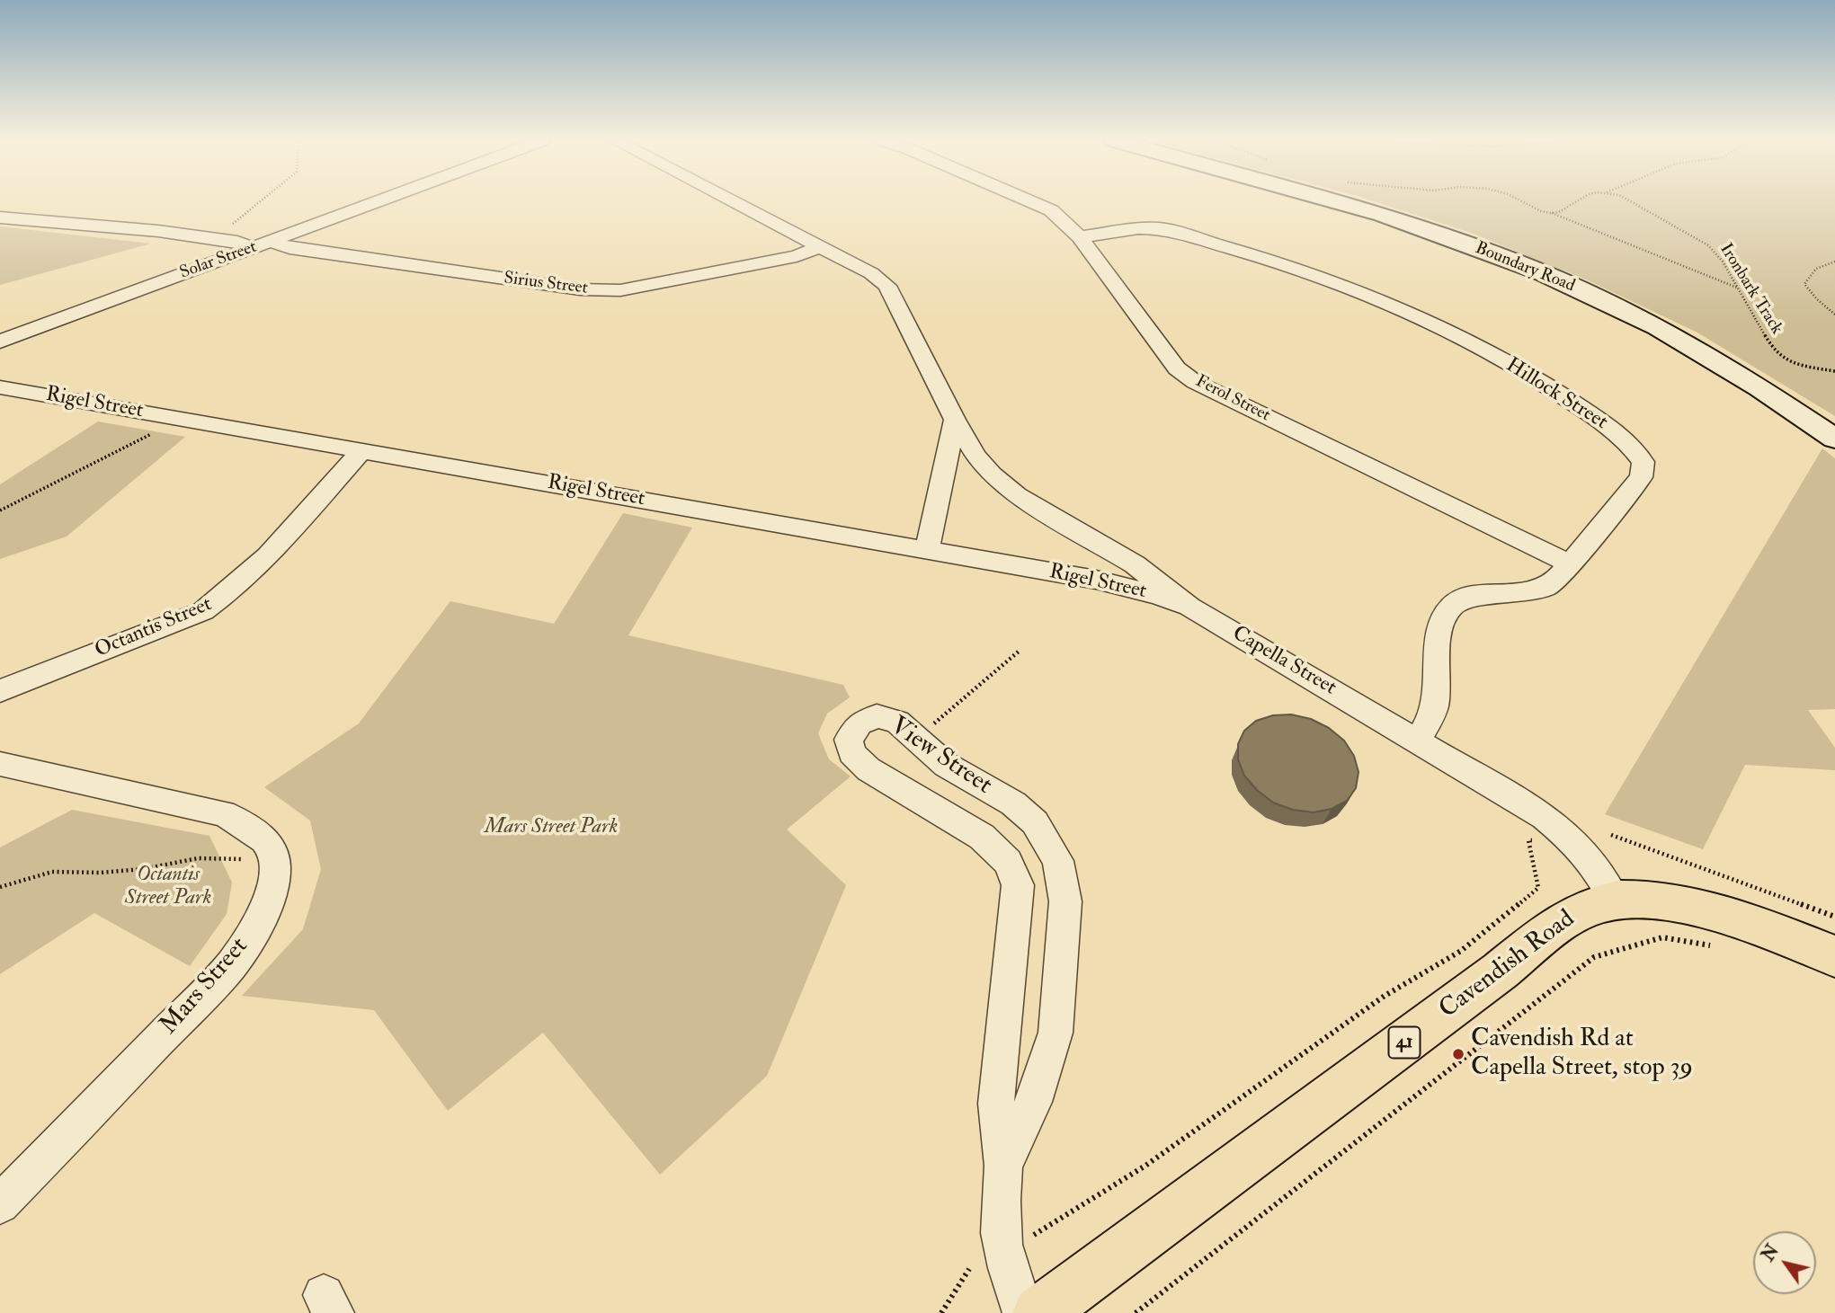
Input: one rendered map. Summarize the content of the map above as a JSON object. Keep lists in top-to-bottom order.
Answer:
{
  "streets": {
    "main road": ["Boundary Road", "Cavendish Road", "41"],
    "street": [
      "Solar Street",
      "Sirius Street",
      "Hillock Street",
      "Ferol Street",
      "Rigel Street",
      "Octantis Street",
      "Capella Street",
      "View Street",
      "Mars Street"
    ],
    "path": ["Ironbark Track"]
  },
  "crossings": [
    ["Solar Street", "Sirius Street"],
    ["Sirius Street", "Capella Street"],
    ["Hillock Street", "Ferol Street"],
    ["Hillock Street", "Capella Street"],
    ["Rigel Street", "Octantis Street"],
    ["Rigel Street", "Capella Street"],
    ["Capella Street", "Cavendish Road"]
  ],
  "parks": ["Mars Street Park", "Octantis Street Park"],
  "places": ["Cavendish Rd at Capella Street, stop 39"],
  "north": "top left"
}
